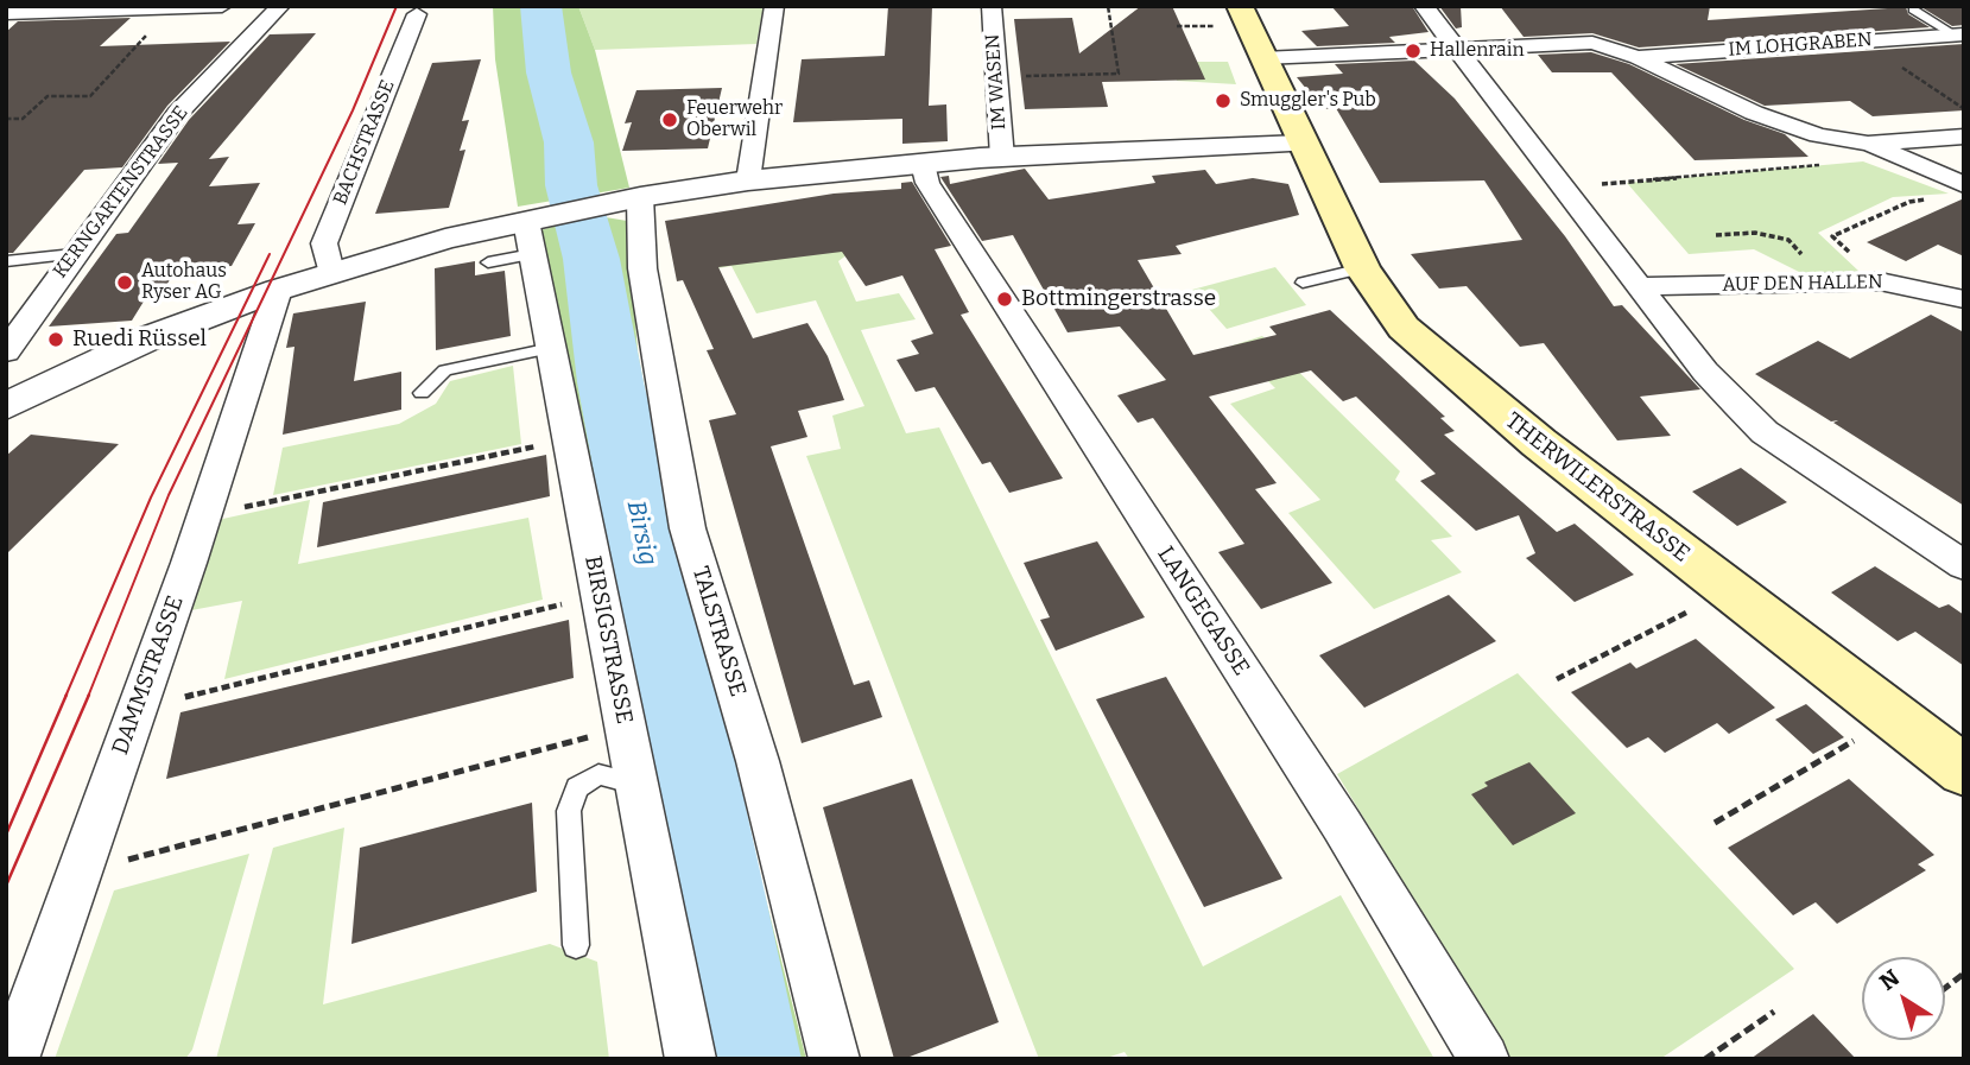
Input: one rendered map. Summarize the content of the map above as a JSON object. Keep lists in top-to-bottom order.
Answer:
{
  "streets": {
    "main road": ["THERWILERSTRASSE"],
    "street": [
      "IM LOHGRABEN",
      "IM WASEN",
      "BACHSTRASSE",
      "KERNGARTENSTRASSE",
      "AUF DEN HALLEN",
      "LANGEGASSE",
      "TALSTRASSE",
      "BIRSIGSTRASSE",
      "DAMMSTRASSE"
    ]
  },
  "water": ["Birsig"],
  "places": [
    "Hallenrain",
    "Smuggler's Pub",
    "Feuerwehr Oberwil",
    "Autohaus Ryser AG",
    "Bottmingerstrasse",
    "Ruedi Rüssel"
  ],
  "north": "top left"
}
